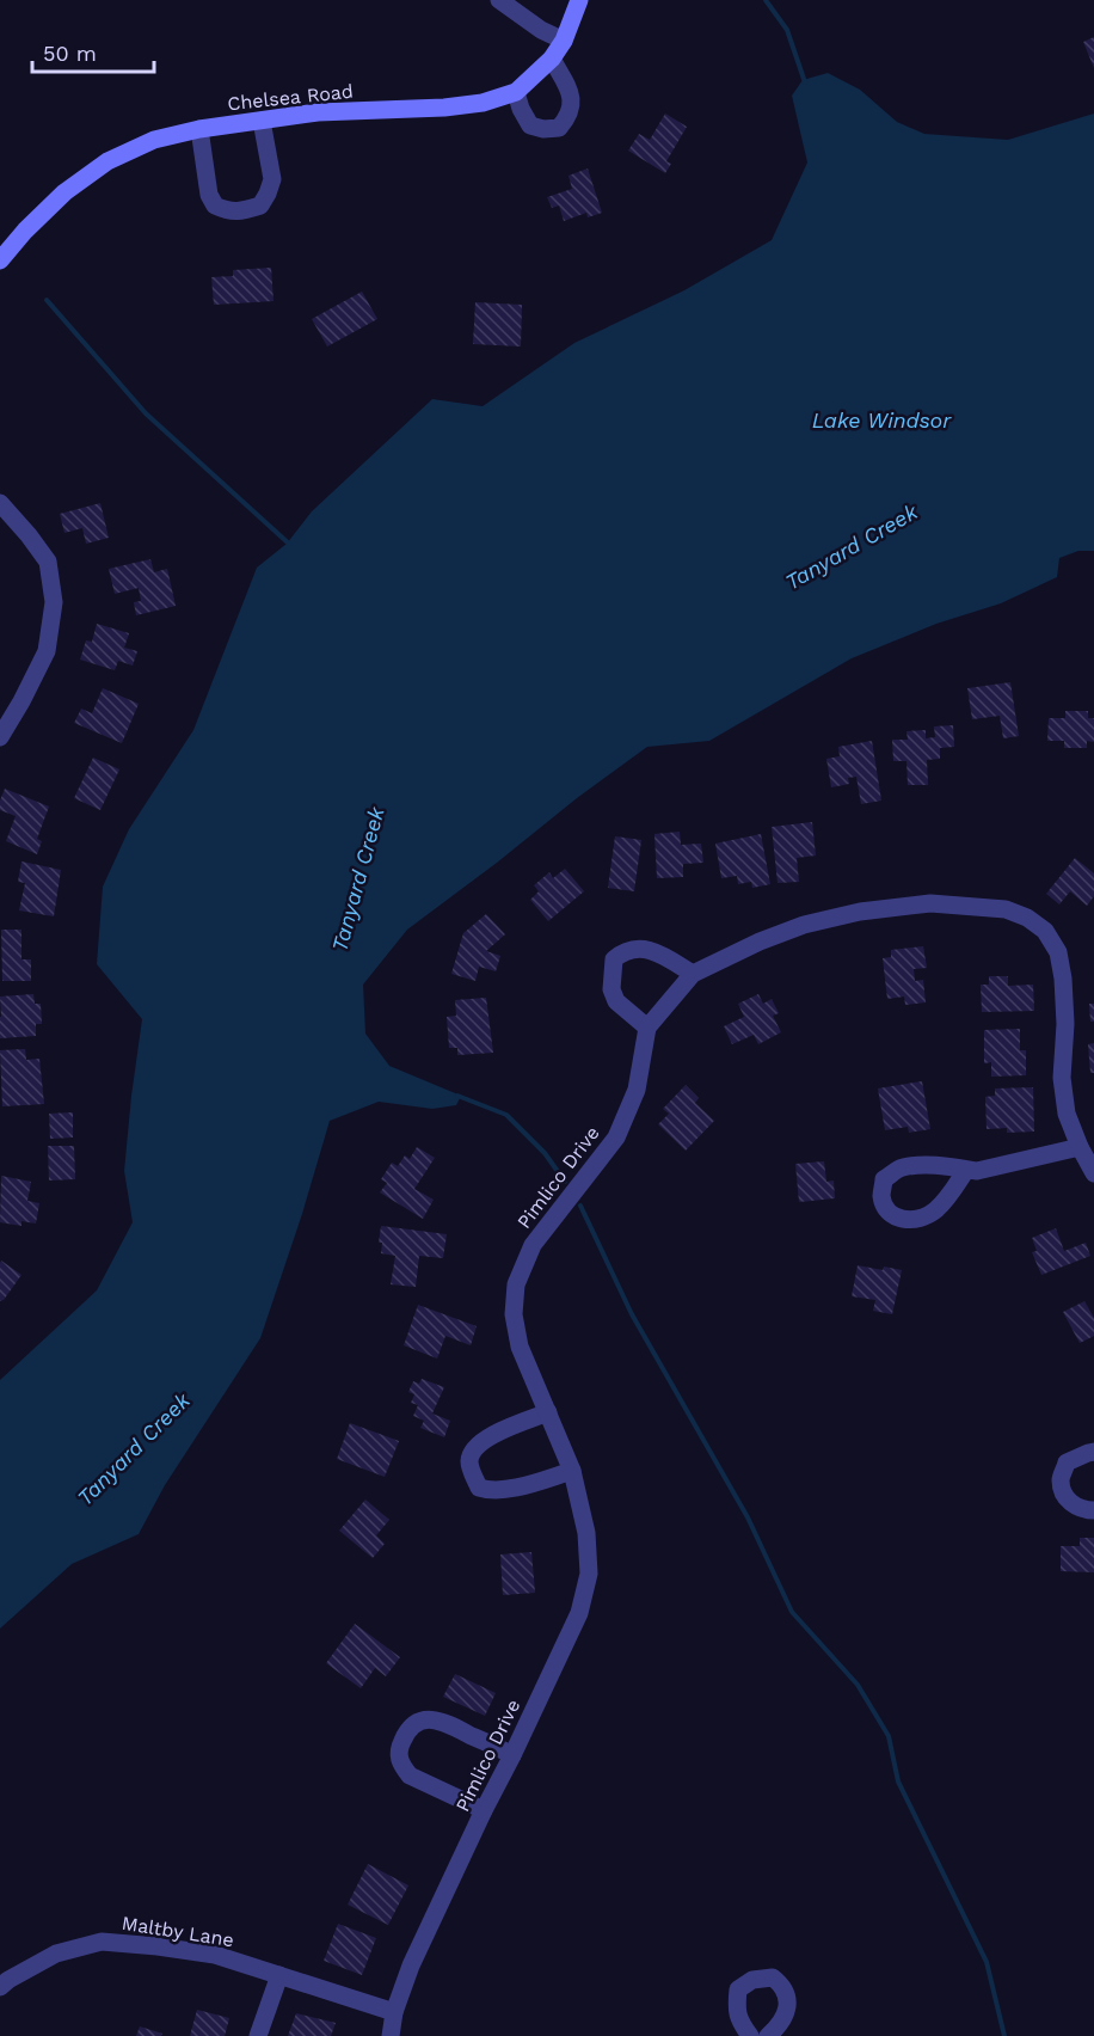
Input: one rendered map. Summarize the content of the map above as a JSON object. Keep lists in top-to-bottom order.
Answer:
{
  "streets": {
    "street": ["Chelsea Road", "Pimlico Drive", "Maltby Lane"]
  },
  "crossings": [
    ["Pimlico Drive", "Maltby Lane"]
  ],
  "water": ["Lake Windsor", "Tanyard Creek"],
  "scale_bar": "50 m"
}
